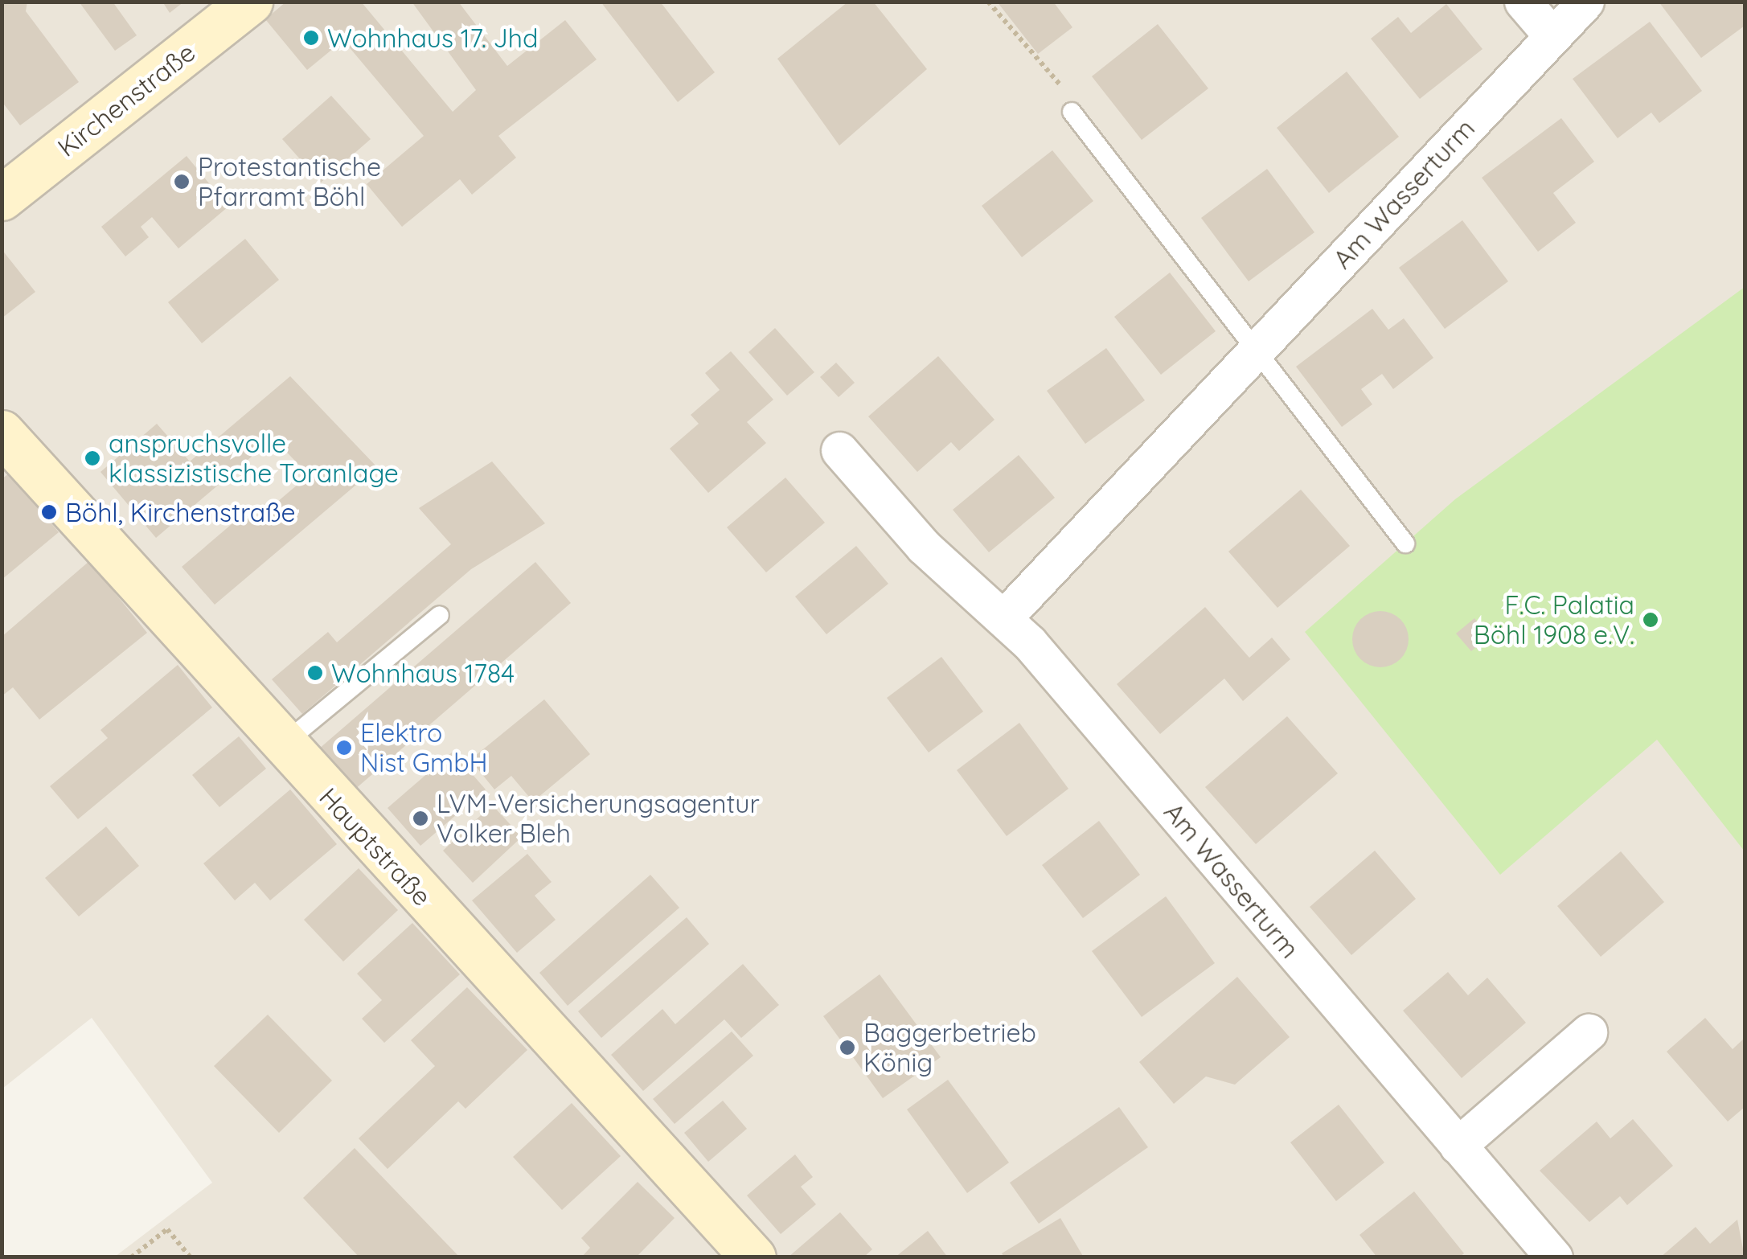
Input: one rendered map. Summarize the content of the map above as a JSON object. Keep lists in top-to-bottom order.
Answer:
{
  "streets": {
    "street": ["Kirchenstraße", "Am Wasserturm", "Hauptstraße"]
  },
  "places": [
    "Wohnhaus 17. Jhd",
    "Protestantische Pfarramt Böhl",
    "anspruchsvolle klassizistische Toranlage",
    "Böhl, Kirchenstraße",
    "F.C. Palatia Böhl 1908 e.V.",
    "Wohnhaus 1784",
    "Elektro Nist GmbH",
    "LVM-Versicherungsagentur Volker Bleh",
    "Baggerbetrieb König"
  ]
}
